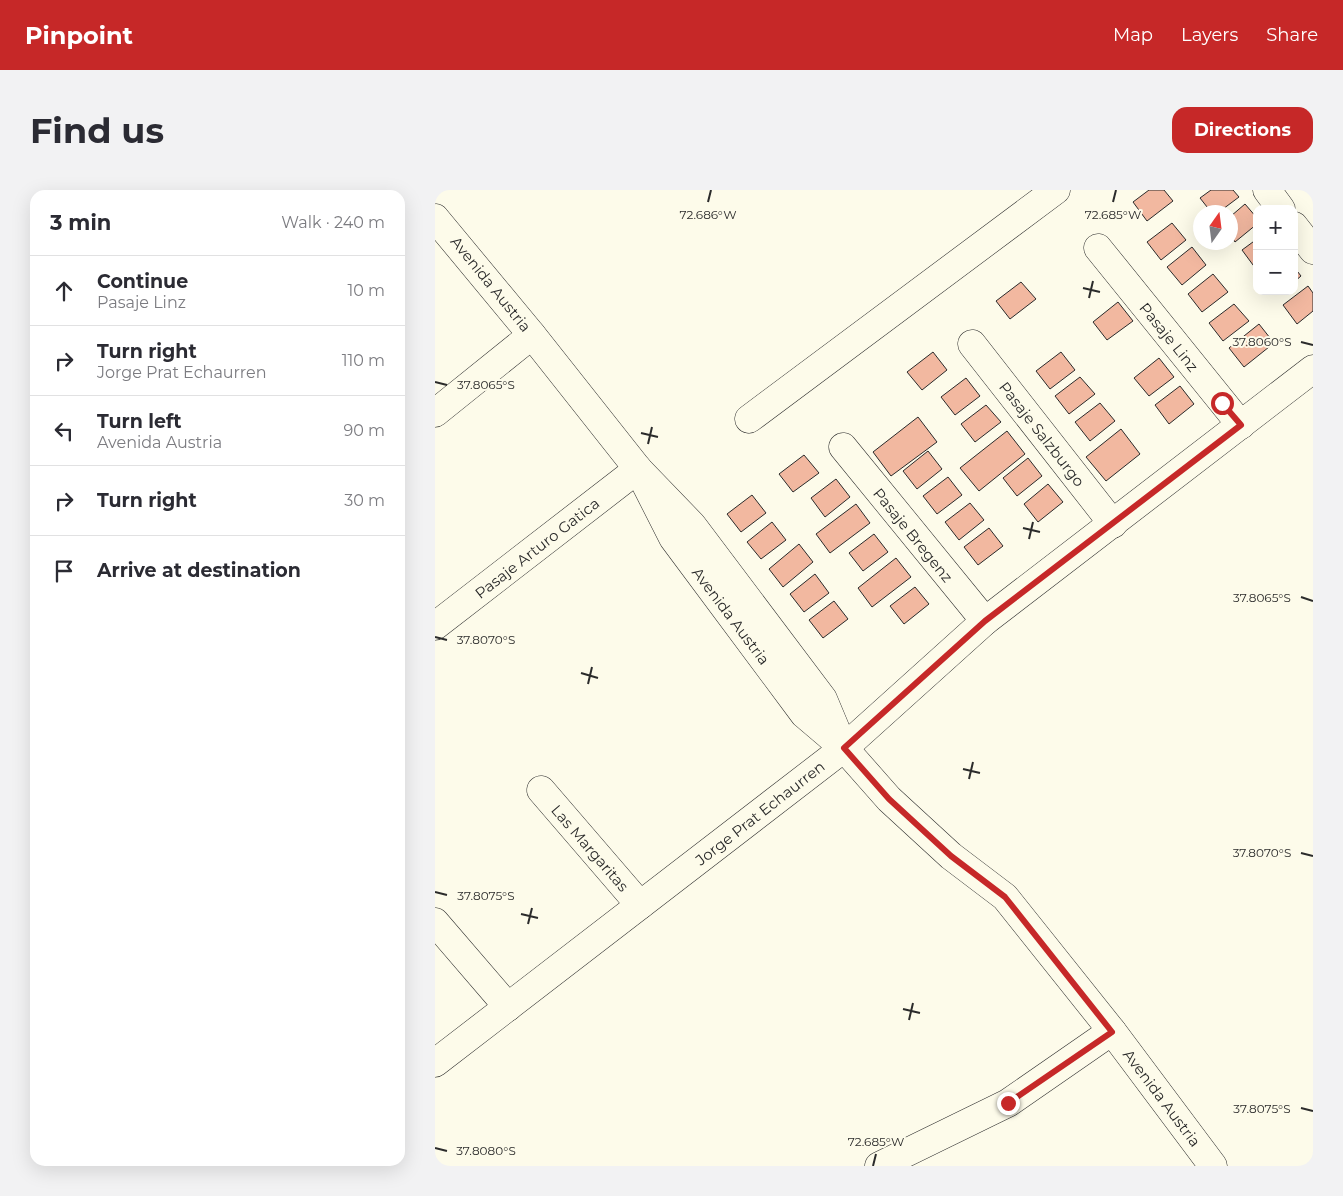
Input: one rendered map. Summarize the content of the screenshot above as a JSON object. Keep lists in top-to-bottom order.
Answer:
{
  "streets": {
    "street": [
      "Avenida Austria",
      "Pasaje Linz",
      "Pasaje Salzburgo",
      "Pasaje Bregenz",
      "Pasaje Arturo Gatica",
      "Jorge Prat Echaurren",
      "Las Margaritas"
    ]
  },
  "crossings": [
    ["Avenida Austria", "Pasaje Arturo Gatica"],
    ["Avenida Austria", "Jorge Prat Echaurren"],
    ["Pasaje Linz", "Jorge Prat Echaurren"],
    ["Pasaje Salzburgo", "Jorge Prat Echaurren"],
    ["Pasaje Bregenz", "Jorge Prat Echaurren"],
    ["Jorge Prat Echaurren", "Las Margaritas"]
  ],
  "north": "top",
  "page": {
    "header": "Pinpoint",
    "nav": ["Map", "Layers", "Share"],
    "buttons": "Directions",
    "title": "Find us",
    "heading": ["3 min", "Walk · 240 m"],
    "map_buttons": ["+", "−"],
    "list": [
      ["Continue", "Pasaje Linz", "10 m"],
      ["Turn right", "Jorge Prat Echaurren", "110 m"],
      ["Turn left", "Avenida Austria", "90 m"],
      ["Turn right", "30 m"],
      "Arrive at destination"
    ]
  },
  "coordinates": [
    "72.686°W",
    "72.685°W",
    "37.8060°S",
    "37.8065°S",
    "37.8070°S",
    "37.8075°S",
    "37.8080°S"
  ]
}
